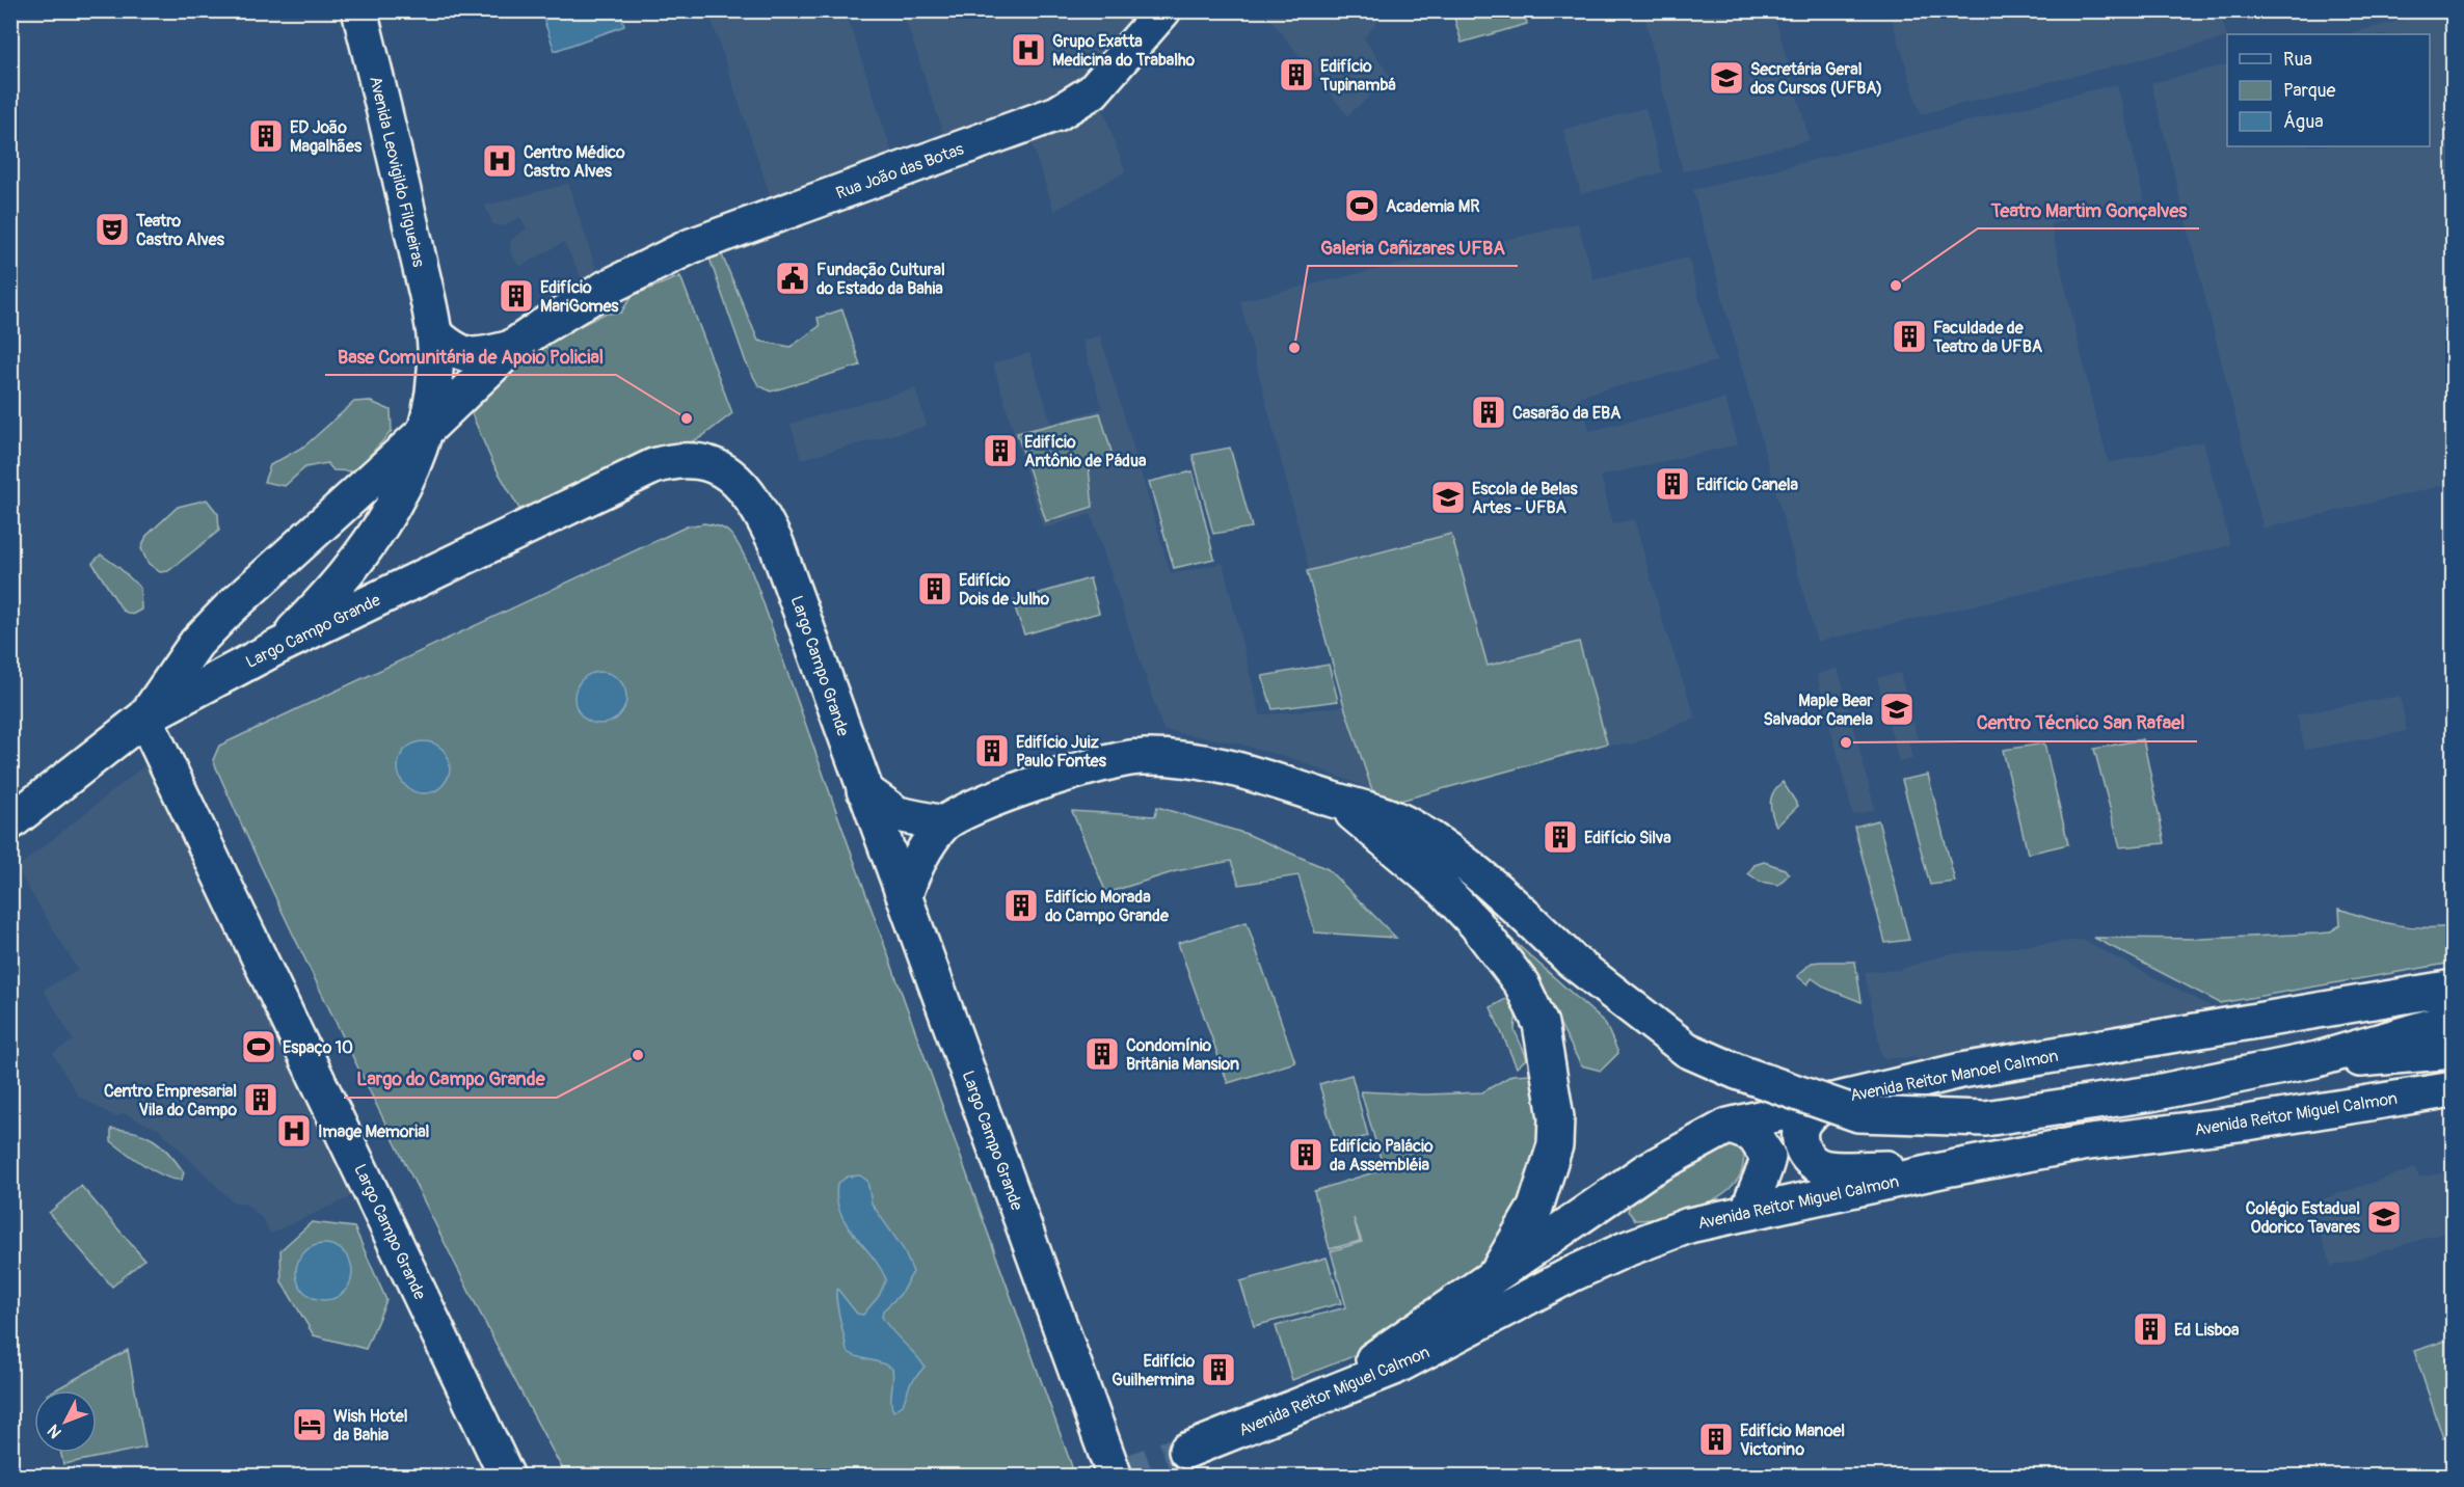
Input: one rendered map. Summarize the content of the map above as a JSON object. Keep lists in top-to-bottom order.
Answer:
{
  "streets": {
    "main road": [
      "Rua João das Botas",
      "Avenida Leovigildo Filgueiras",
      "Largo Campo Grande",
      "Avenida Reitor Manoel Calmon",
      "Avenida Reitor Miguel Calmon"
    ]
  },
  "crossings": [
    ["Avenida Leovigildo Filgueiras", "Largo Campo Grande"],
    ["Avenida Reitor Manoel Calmon", "Avenida Reitor Miguel Calmon"]
  ],
  "places": {
    "hospital": ["Grupo Exatta Medicina do Trabalho", "Centro Médico Castro Alves", "Image Memorial"],
    "building": [
      "Edifício Tupinambá",
      "ED João Magalhães",
      "Edifício MariGomes",
      "Faculdade de Teatro da UFBA",
      "Casarão da EBA",
      "Edifício Antônio de Pádua",
      "Edifício Canela",
      "Edifício Dois de Julho",
      "Edifício Juiz Paulo Fontes",
      "Edifício Silva",
      "Edifício Morada do Campo Grande",
      "Condomínio Britânia Mansion",
      "Centro Empresarial Vila do Campo",
      "Edifício Palácio da Assembléia",
      "Ed Lisboa",
      "Edifício Guilhermina",
      "Edifício Manoel Victorino"
    ],
    "school or university": [
      "Secretária Geral dos Cursos (UFBA)",
      "Escola de Belas Artes - UFBA",
      "Maple Bear Salvador Canela",
      "Colégio Estadual Odorico Tavares"
    ],
    "sports": ["Academia MR", "Espaço 10"],
    "theatre": ["Teatro Castro Alves"],
    "public building": ["Fundação Cultural do Estado da Bahia"],
    "other": [
      "Teatro Martim Gonçalves",
      "Galeria Cañizares UFBA",
      "Base Comunitária de Apoio Policial",
      "Centro Técnico San Rafael",
      "Largo do Campo Grande"
    ],
    "hotel": ["Wish Hotel da Bahia"]
  },
  "legend": ["Rua", "Parque", "Água"],
  "north": "bottom left"
}
